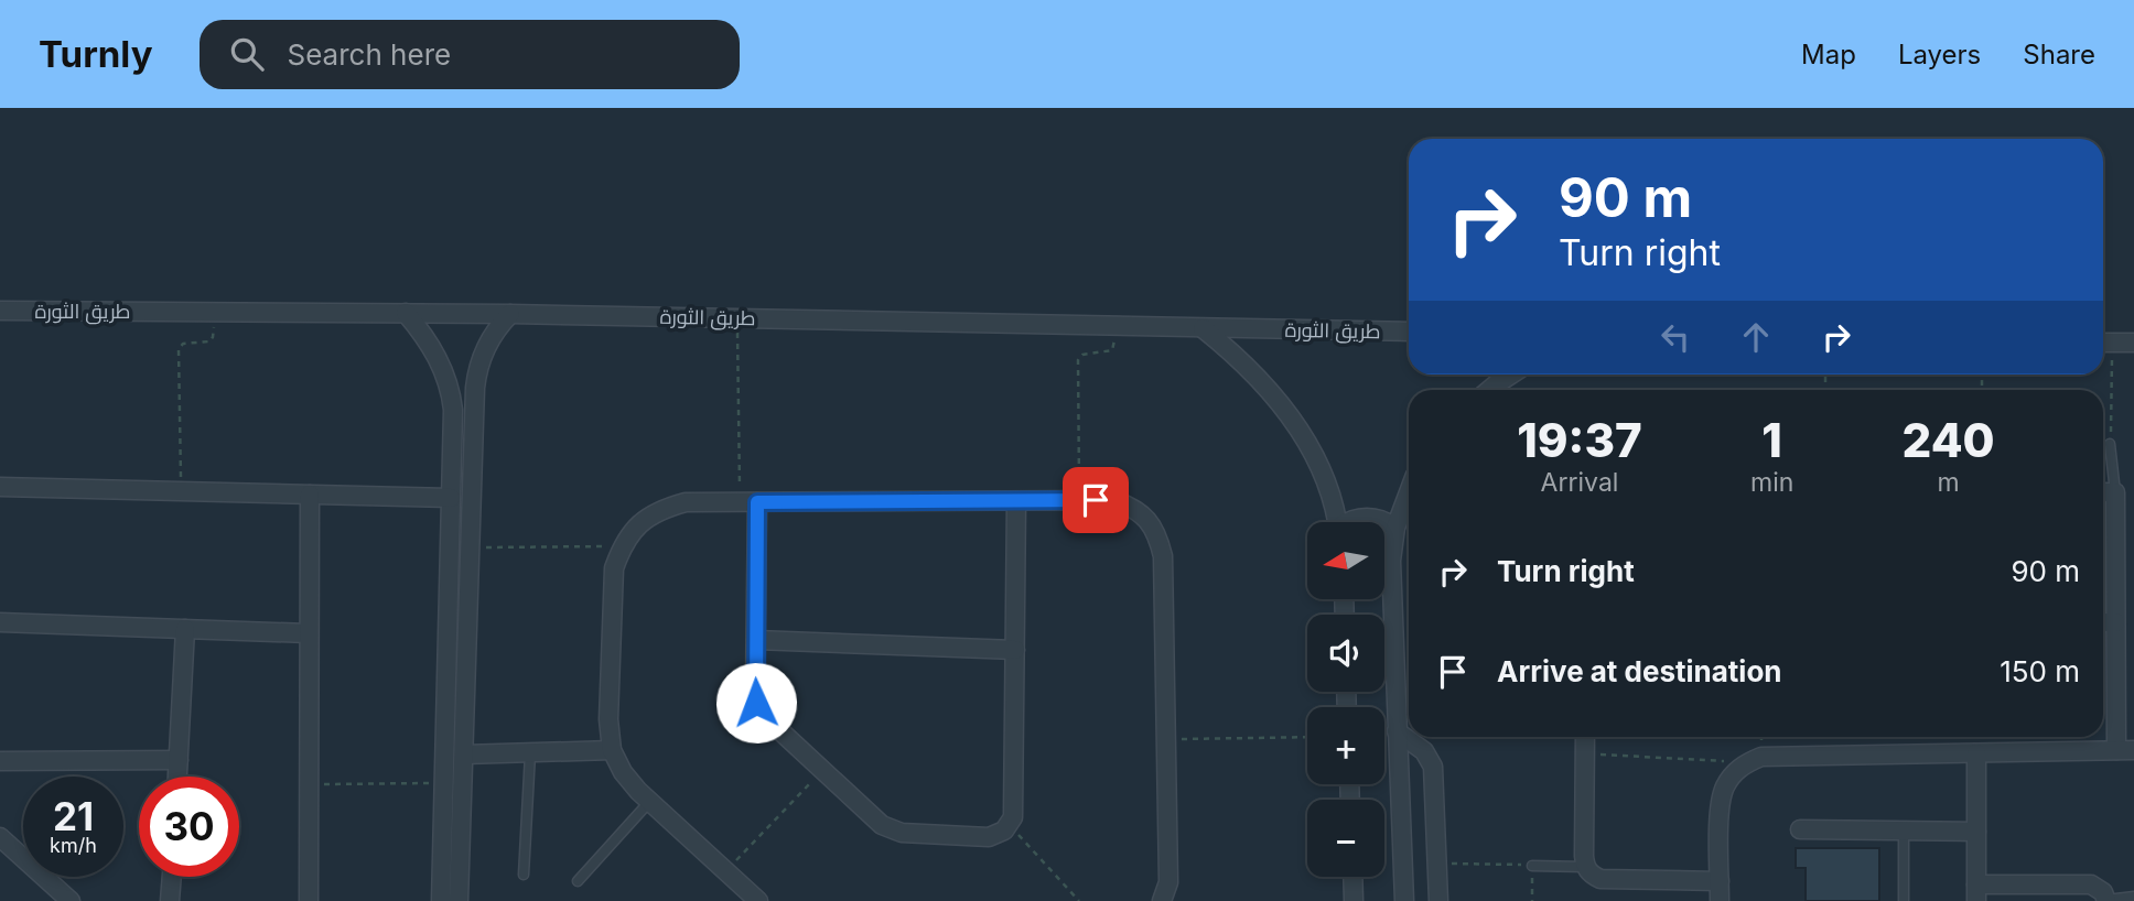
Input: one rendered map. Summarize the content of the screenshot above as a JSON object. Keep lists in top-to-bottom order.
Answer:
{
  "streets": {
    "street": ["طريق الثورة"]
  },
  "north": "left",
  "page": {
    "header": "Turnly",
    "search": "Search here",
    "nav": ["Map", "Layers", "Share"],
    "turn": ["90 m", "Turn right"],
    "eta": [
      "19:37",
      "Arrival",
      "1",
      "min",
      "240",
      "m"
    ],
    "list": [
      {
        "name": "Turn right",
        "value": "90 m"
      },
      {
        "name": "Arrive at destination",
        "value": "150 m"
      }
    ],
    "map_buttons": ["+", "−"],
    "speed": "21 km/h",
    "limit": "30"
  }
}
